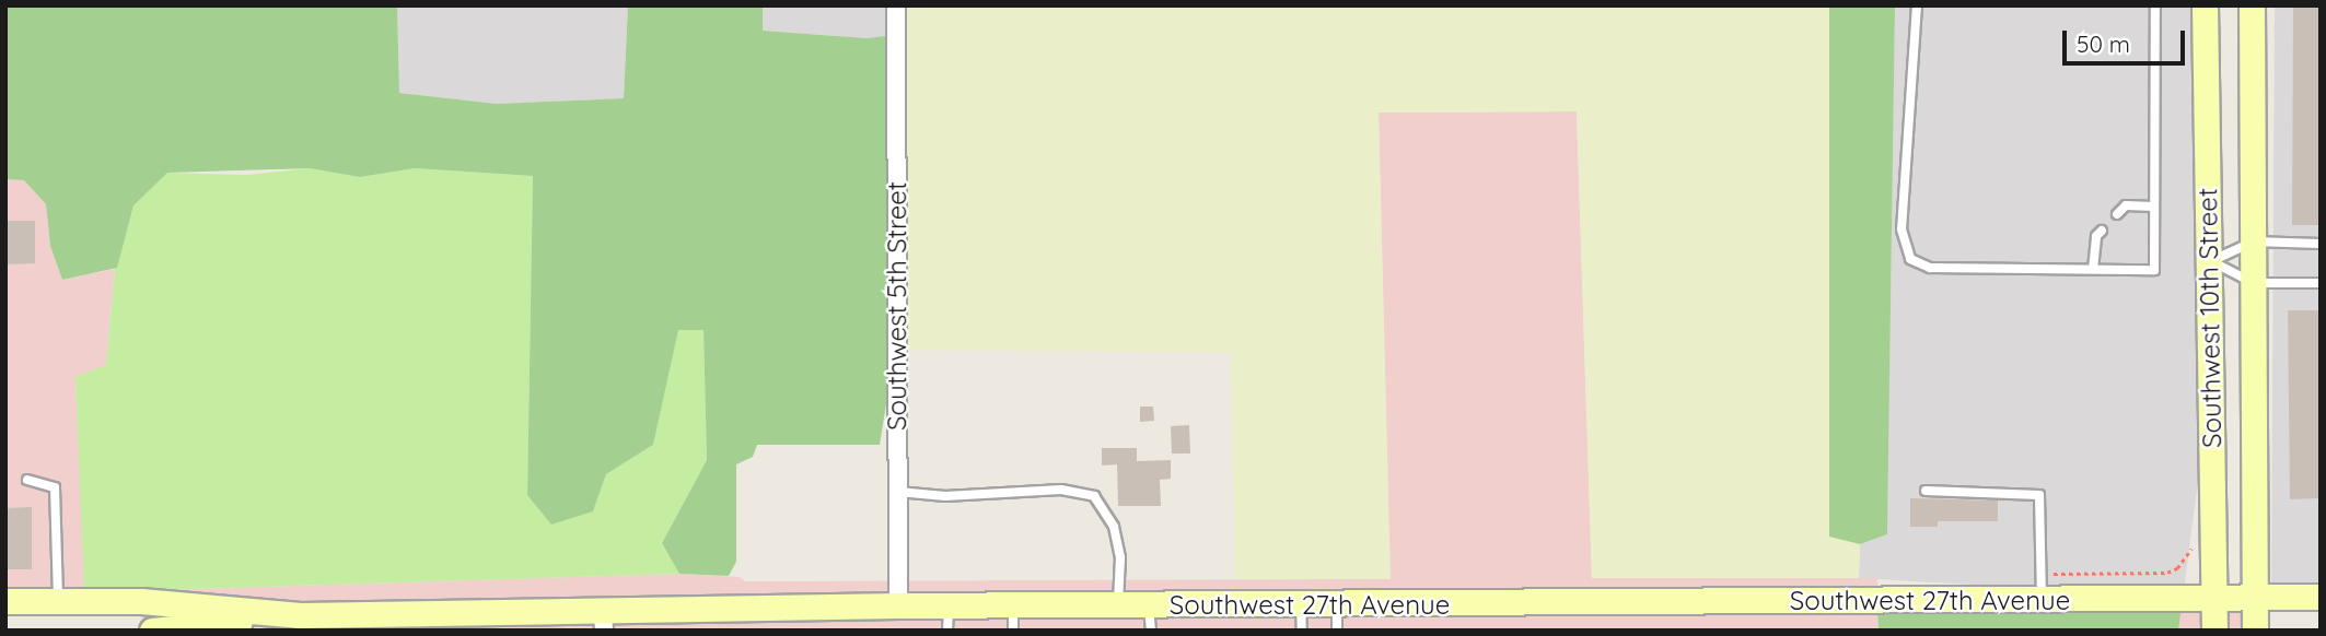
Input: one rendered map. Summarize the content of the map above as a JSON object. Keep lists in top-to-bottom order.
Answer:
{
  "streets": {
    "main road": ["Southwest 10th Street", "Southwest 27th Avenue"],
    "street": ["Southwest 5th Street"]
  },
  "crossings": [
    ["Southwest 5th Street", "Southwest 27th Avenue"],
    ["Southwest 10th Street", "Southwest 27th Avenue"]
  ],
  "scale_bar": "50 m"
}
